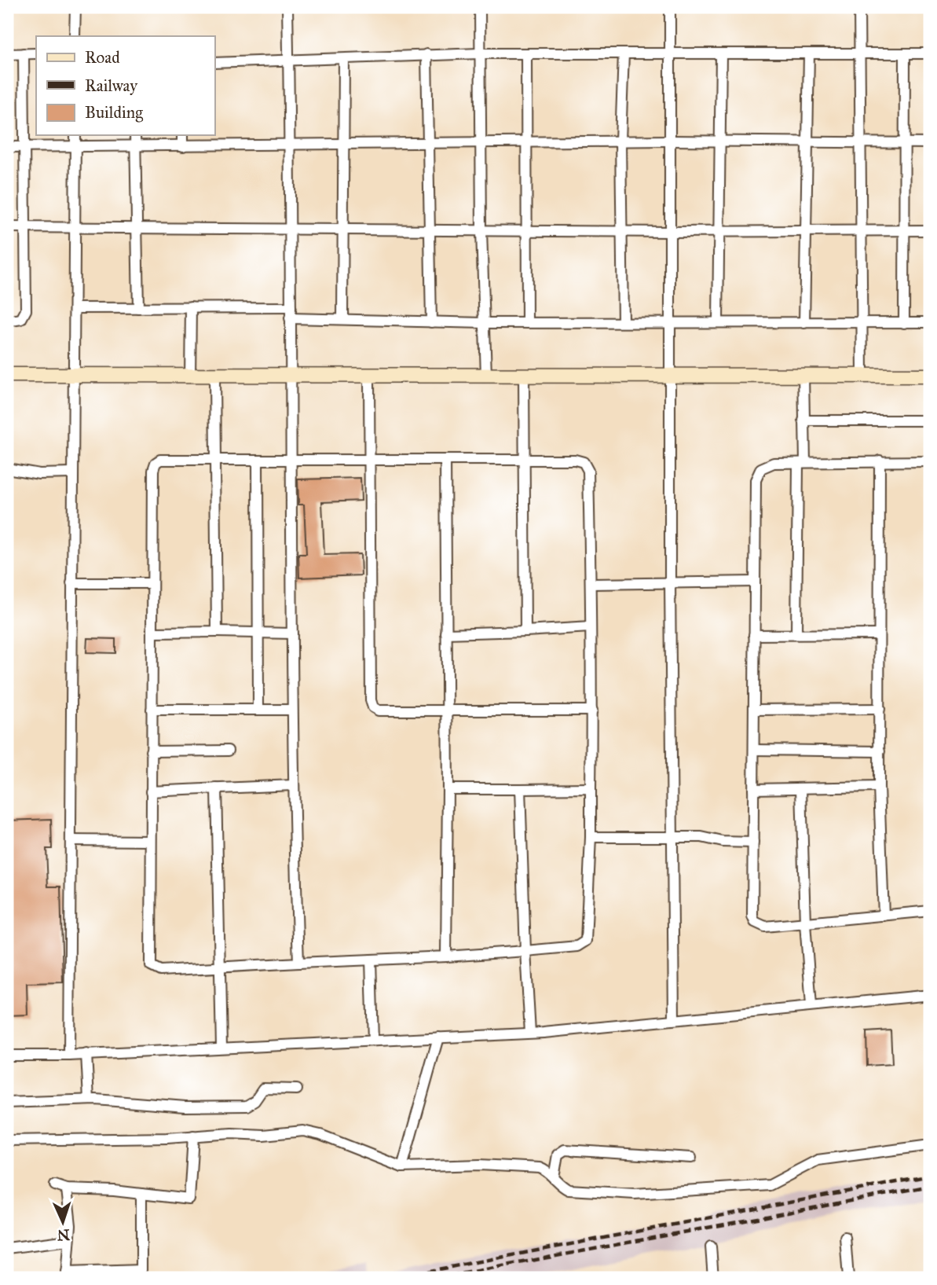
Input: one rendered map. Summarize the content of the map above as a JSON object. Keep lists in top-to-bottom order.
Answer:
{
  "legend": ["Road", "Railway", "Building"],
  "north": "bottom"
}
